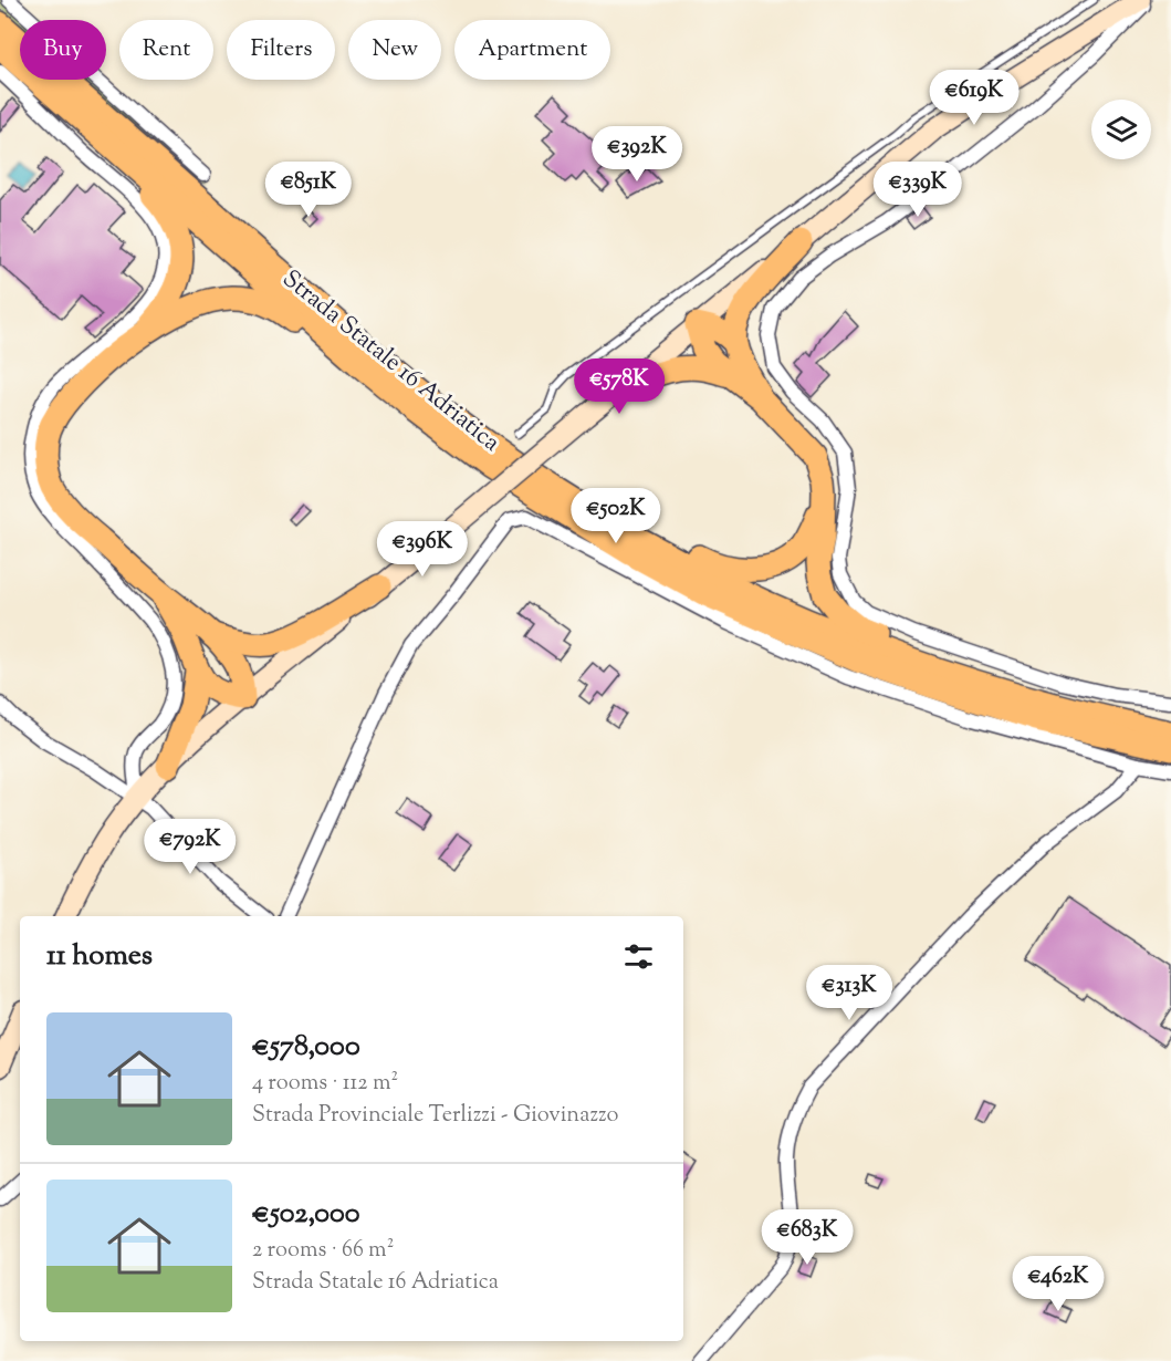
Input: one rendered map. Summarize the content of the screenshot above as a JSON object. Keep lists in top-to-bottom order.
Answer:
{
  "streets": {
    "highway": ["Strada Statale 16 Adriatica"]
  },
  "page": {
    "chip": [
      "Buy",
      "Rent",
      "Filters",
      "New",
      "Apartment"
    ],
    "price": [
      "€619K",
      "€392K",
      "€851K",
      "€339K",
      "€578K",
      "€502K",
      "€396K",
      "€792K",
      "€313K",
      "€683K",
      "€462K"
    ],
    "heading": "11 homes",
    "list": [
      {
        "name": "€578,000",
        "note": "4 rooms · 112 m² · Strada Provinciale Terlizzi - Giovinazzo"
      },
      {
        "name": "€502,000",
        "note": "2 rooms · 66 m² · Strada Statale 16 Adriatica"
      }
    ]
  }
}
